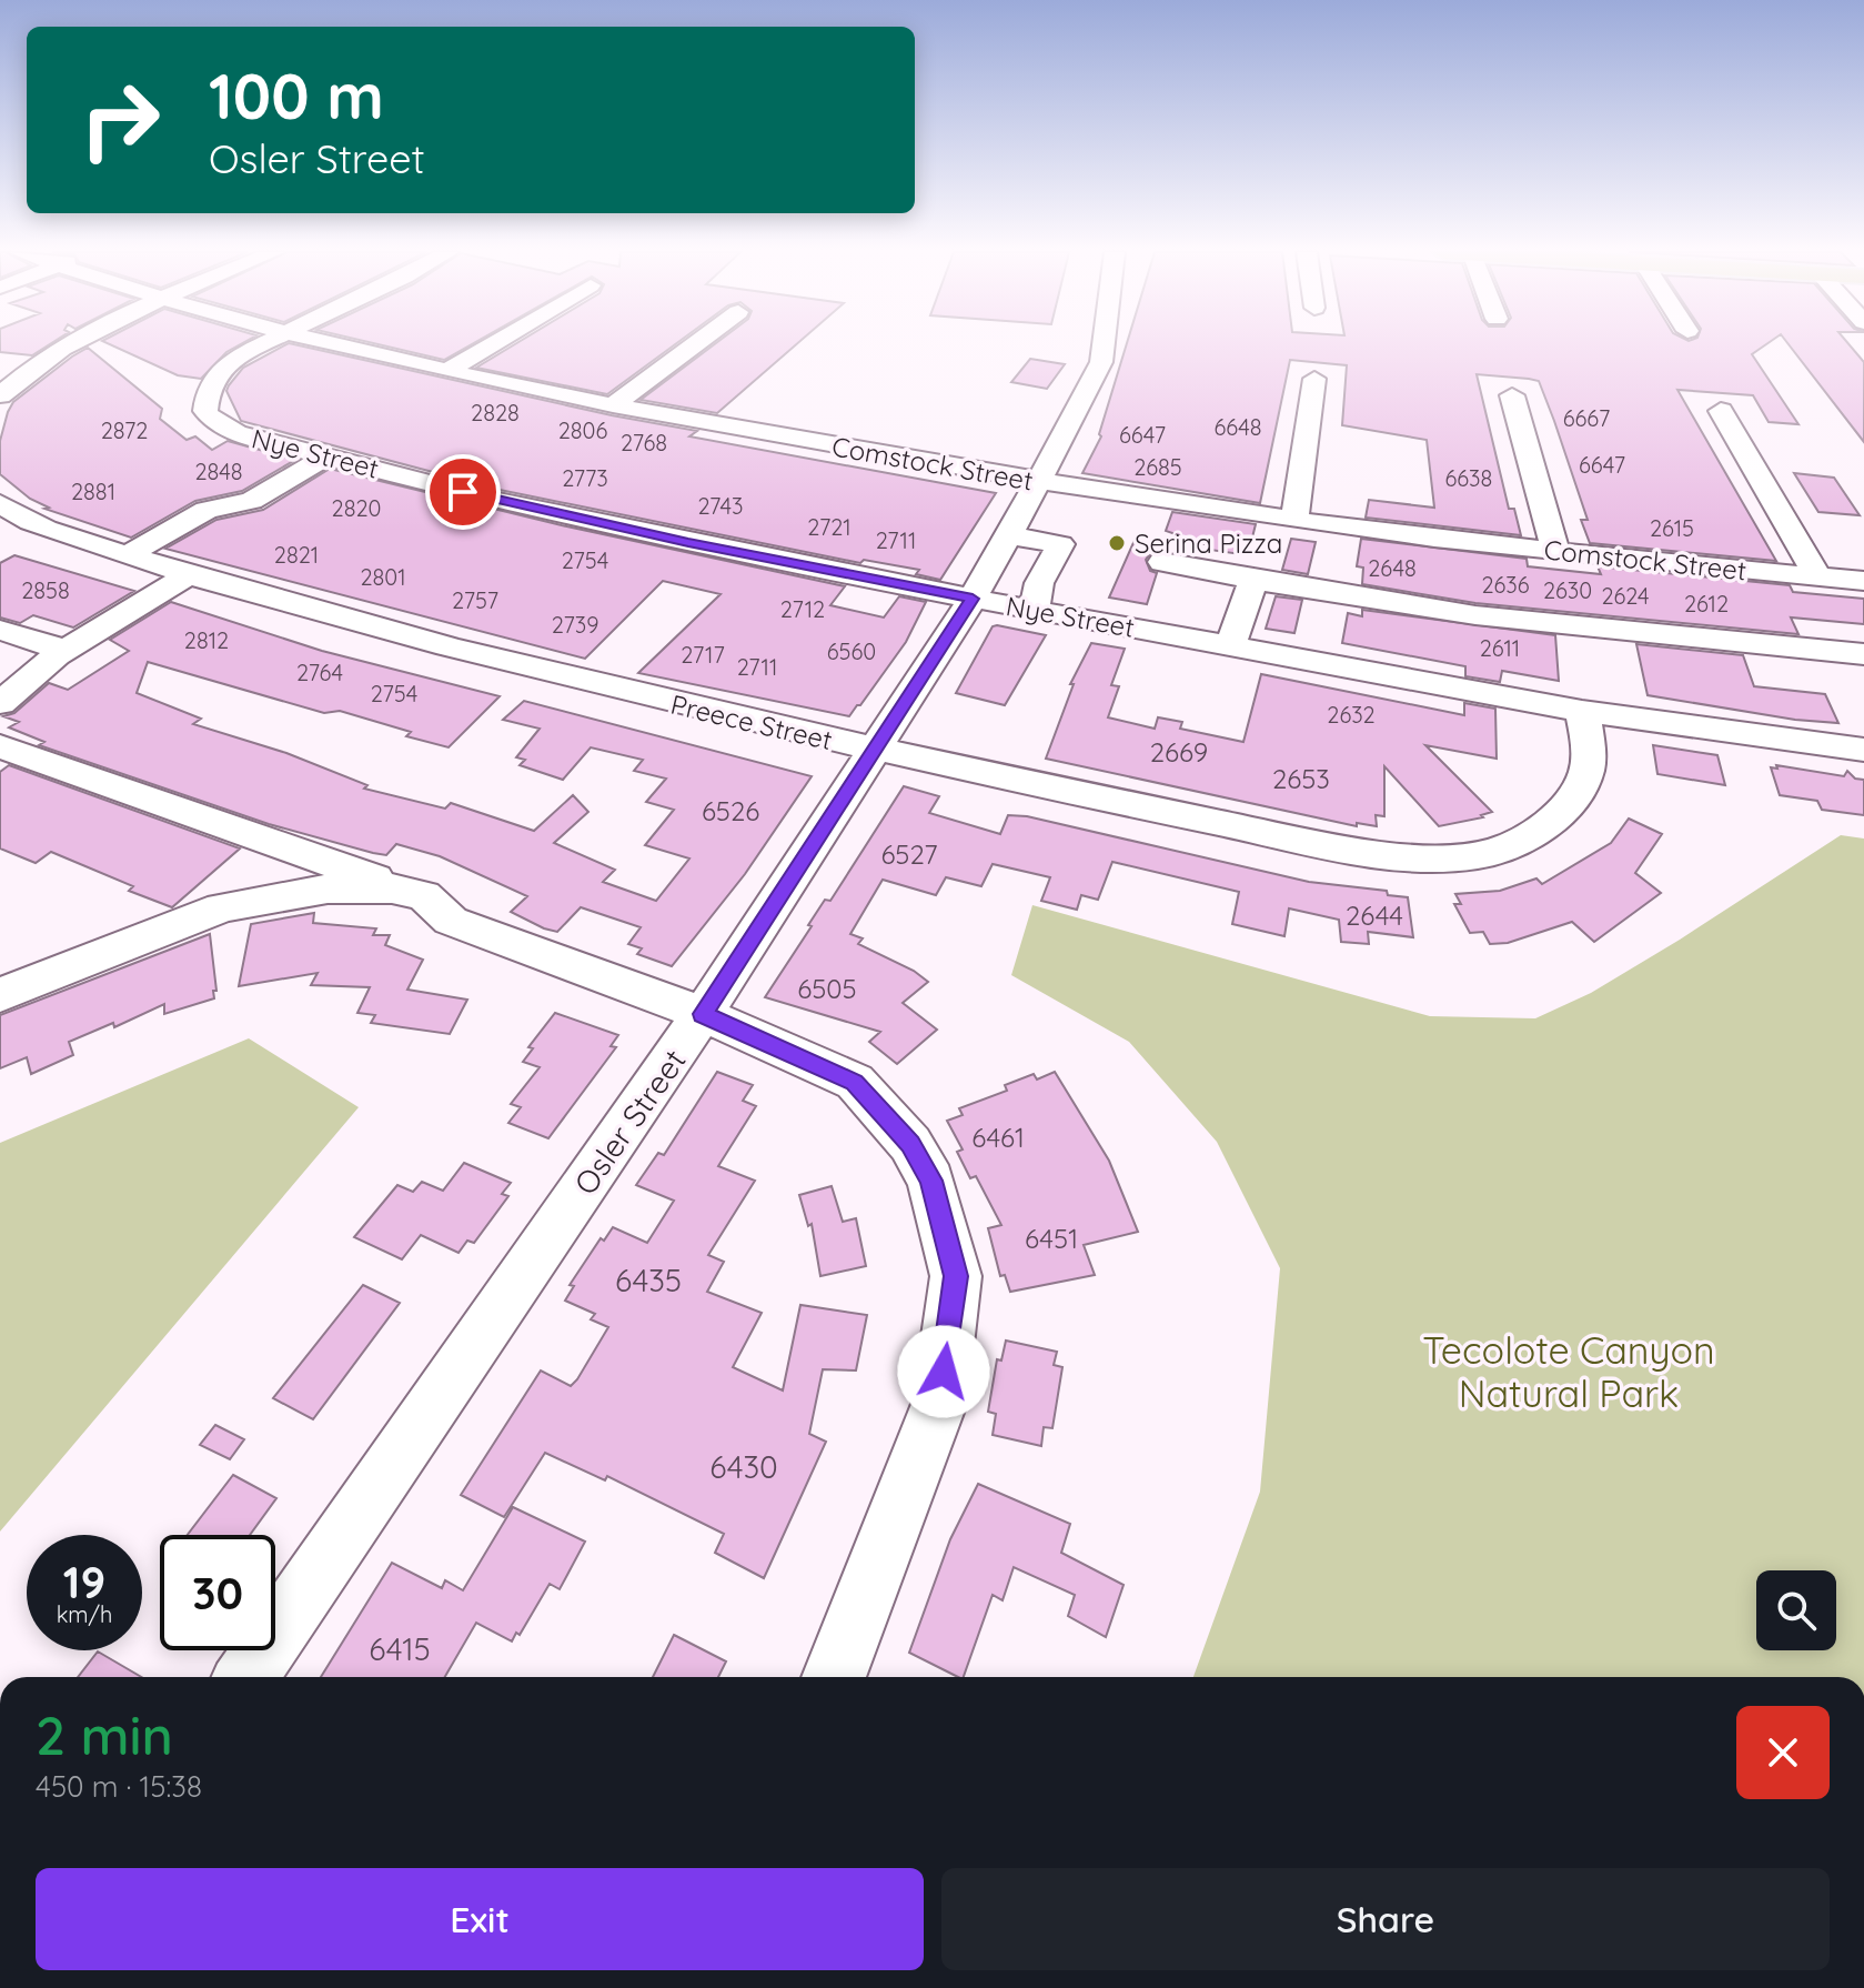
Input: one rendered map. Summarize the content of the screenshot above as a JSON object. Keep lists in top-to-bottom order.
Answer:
{
  "streets": {
    "street": [
      "Nye Street",
      "Comstock Street",
      "Preece Street",
      "Osler Street"
    ]
  },
  "crossings": [
    ["Nye Street", "Preece Street"],
    ["Nye Street", "Osler Street"],
    ["Comstock Street", "Osler Street"],
    ["Preece Street", "Osler Street"]
  ],
  "parks": ["Tecolote Canyon Natural Park"],
  "places": ["Serina Pizza"],
  "house_numbers": [
    "2828",
    "6667",
    "6648",
    "2872",
    "2806",
    "6647",
    "2768",
    "6647",
    "2685",
    "2848",
    "2773",
    "6638",
    "2881",
    "2743",
    "2820",
    "2721",
    "2615",
    "2711",
    "2821",
    "2754",
    "2648",
    "2801",
    "2636",
    "2858",
    "2630",
    "2624",
    "2757",
    "2612",
    "2712",
    "2739",
    "2812",
    "2611",
    "6560",
    "2717",
    "2711",
    "2764",
    "2754",
    "2632",
    "2669",
    "2653",
    "6526",
    "6527",
    "2644",
    "6505",
    "6461",
    "6451",
    "6435",
    "6430",
    "6415"
  ],
  "page": {
    "turn": ["100 m", "Osler Street"],
    "speed": "19 km/h",
    "limit": "30",
    "heading": ["2 min", "450 m · 15:38"],
    "buttons": ["Exit", "Share"]
  }
}
